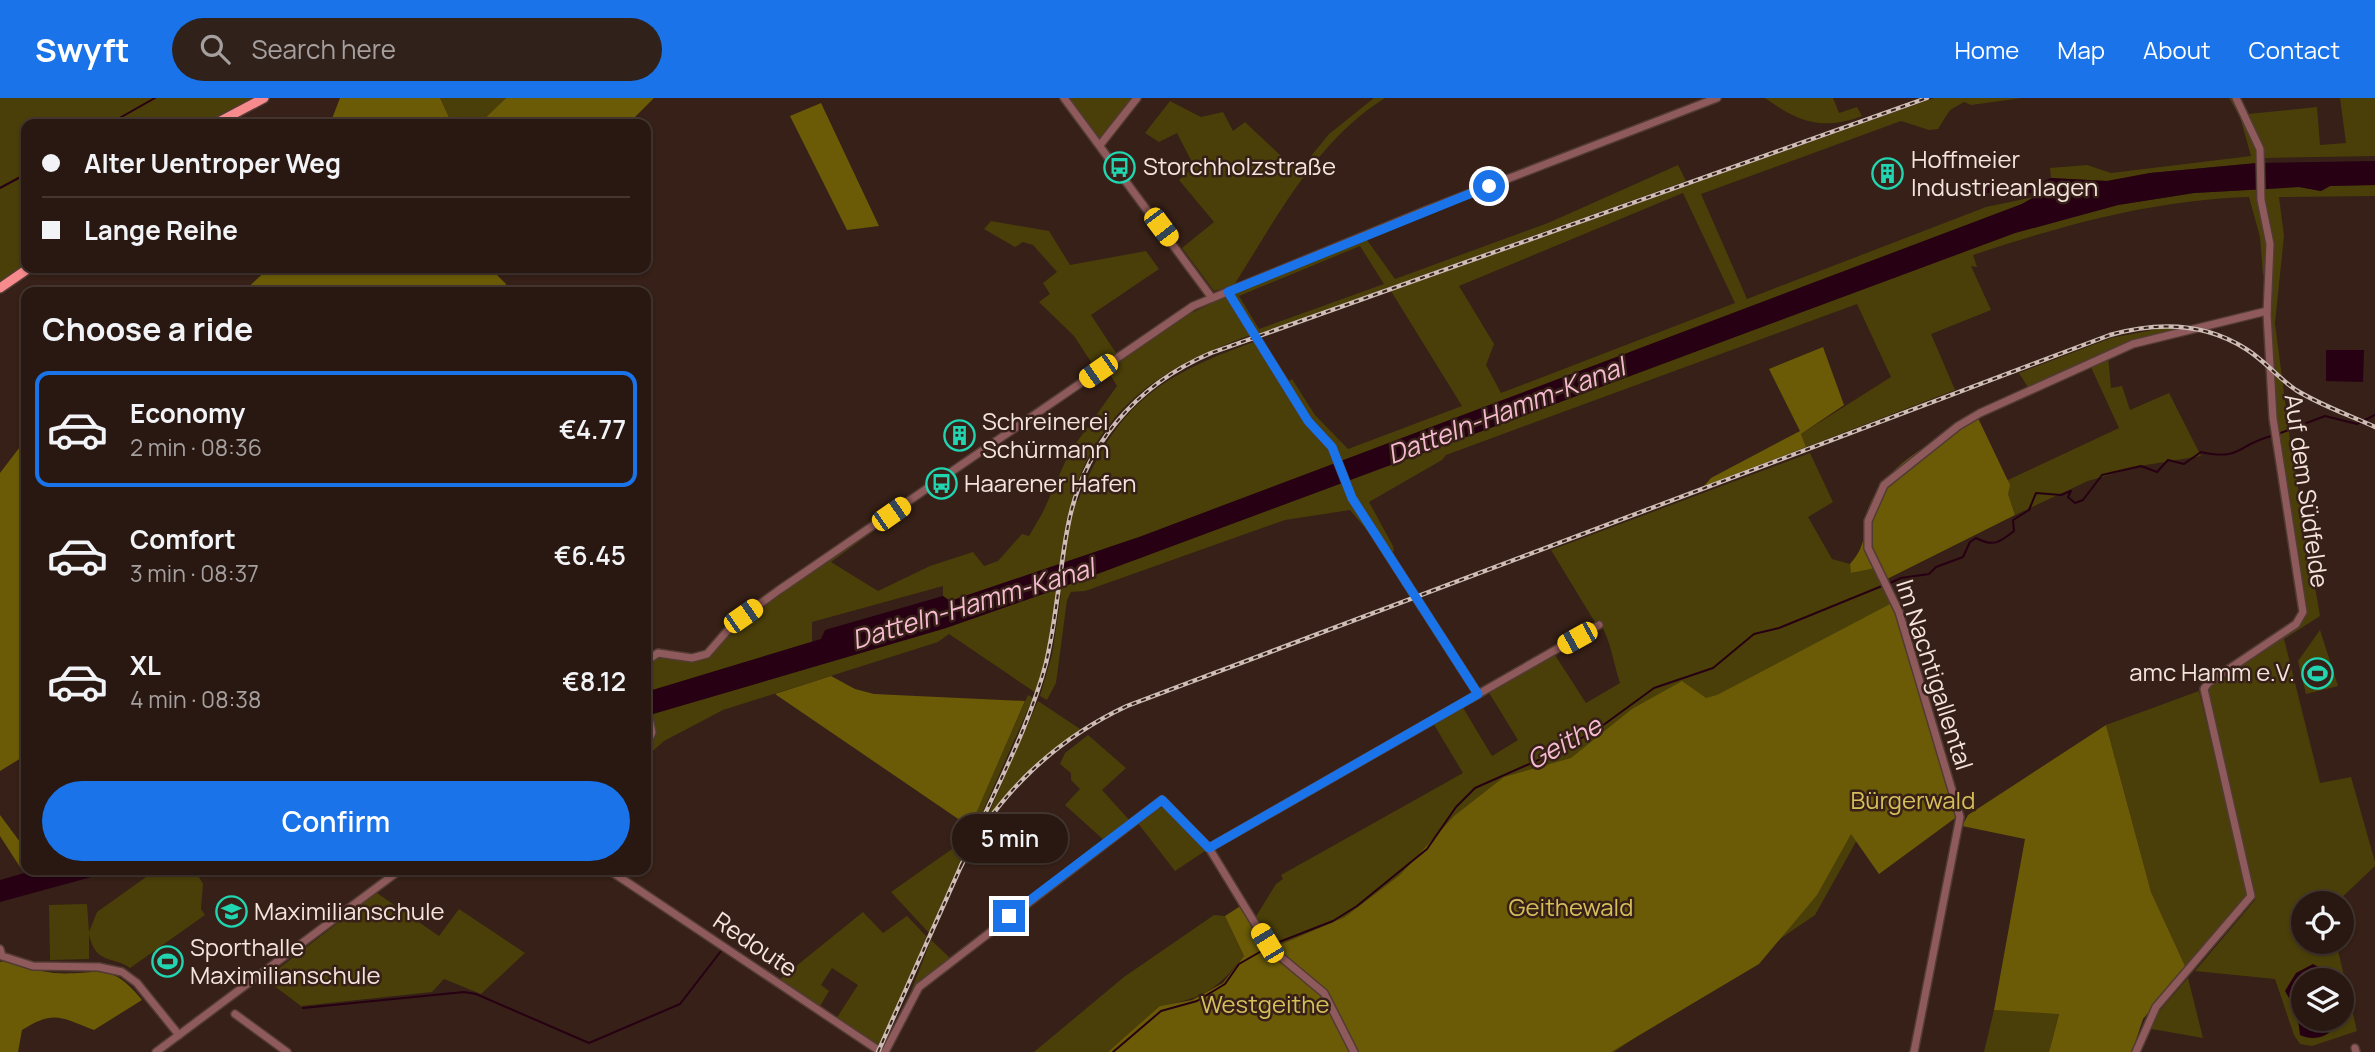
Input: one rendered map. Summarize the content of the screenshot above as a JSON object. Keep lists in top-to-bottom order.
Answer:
{
  "streets": {
    "street": ["Auf dem Südfelde", "Im Nachtigallental", "Redoute"]
  },
  "crossings": [
    ["Auf dem Südfelde", "Im Nachtigallental"]
  ],
  "water": ["Datteln-Hamm-Kanal", "Geithe"],
  "parks": ["Bürgerwald", "Geithewald", "Westgeithe"],
  "places": {
    "bus stop": ["Storchholzstraße", "Haarener Hafen"],
    "building": ["Hoffmeier Industrieanlagen", "Schreinerei Schürmann"],
    "sports": ["amc Hamm e.V.", "Sporthalle Maximilianschule"],
    "school or university": ["Maximilianschule"]
  },
  "page": {
    "header": "Swyft",
    "search": "Search here",
    "nav": [
      "Home",
      "Map",
      "About",
      "Contact"
    ],
    "banner": ["Alter Uentroper Weg", "Lange Reihe"],
    "heading": "Choose a ride",
    "list": [
      {
        "name": "Economy",
        "note": "2 min · 08:36",
        "value": "€4.77"
      },
      {
        "name": "Comfort",
        "note": "3 min · 08:37",
        "value": "€6.45"
      },
      {
        "name": "XL",
        "note": "4 min · 08:38",
        "value": "€8.12"
      }
    ],
    "buttons": "Confirm",
    "bubble": "5 min"
  }
}
